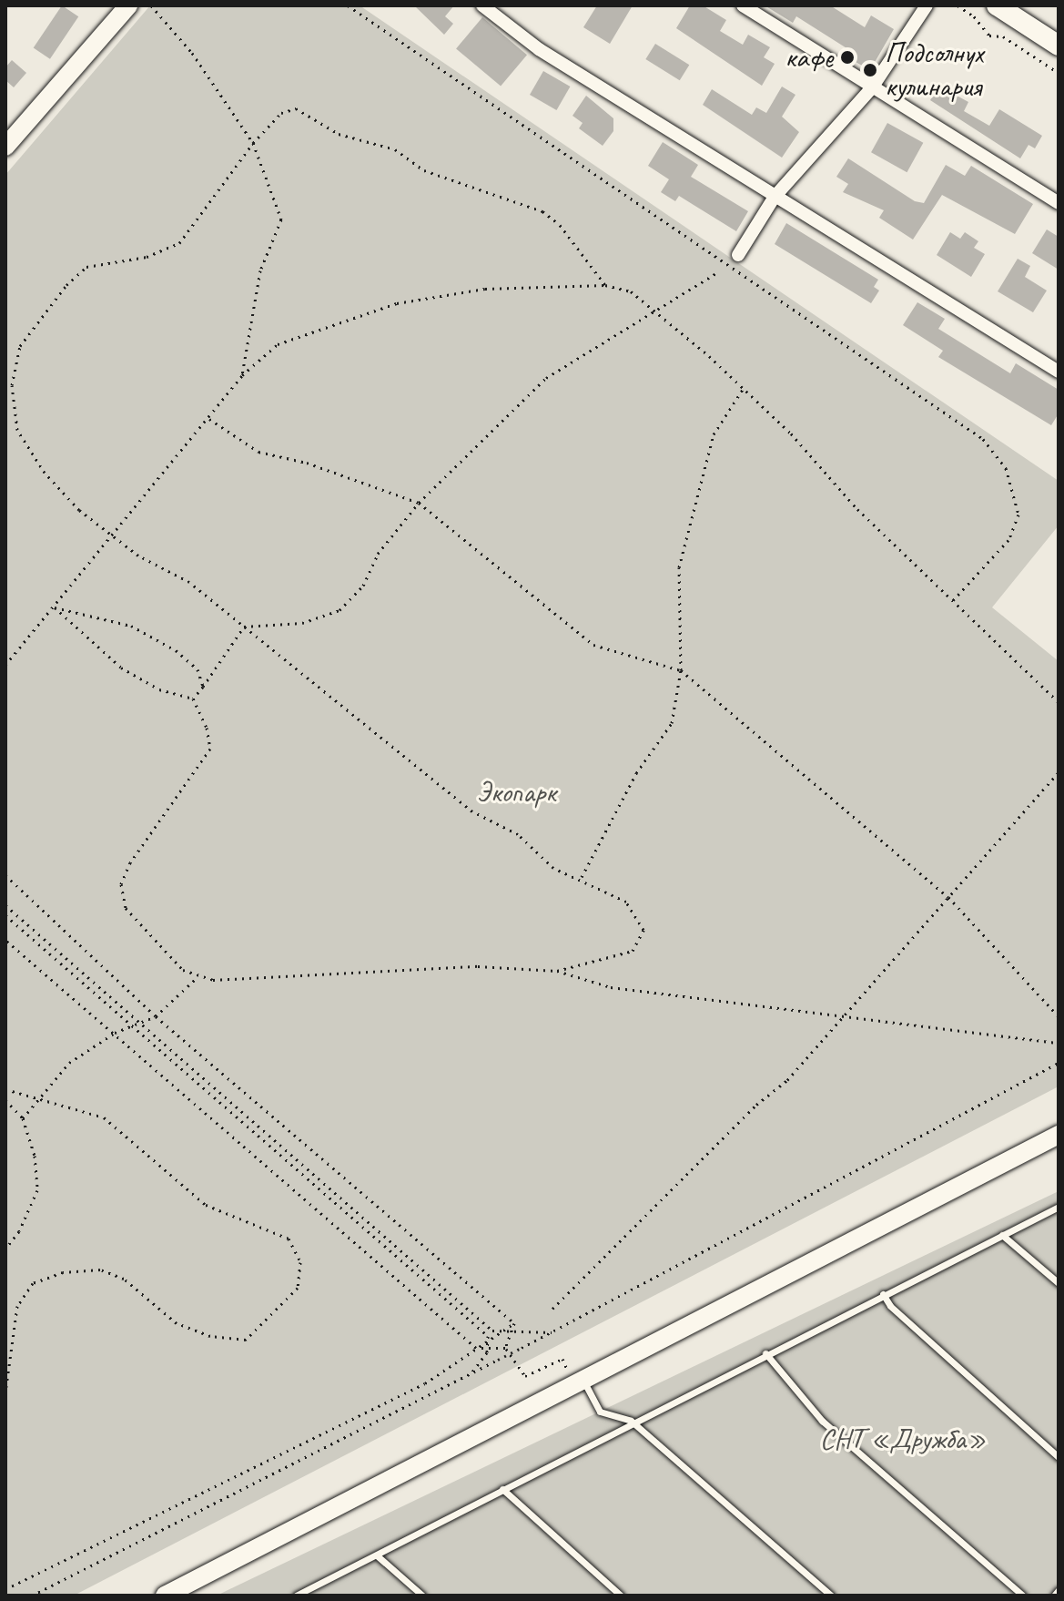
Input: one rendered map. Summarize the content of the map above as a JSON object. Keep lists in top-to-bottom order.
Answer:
{
  "parks": ["Экопарк", "СНТ «Дружба»"],
  "places": ["кафе", "Подсолнух кулинария"]
}
